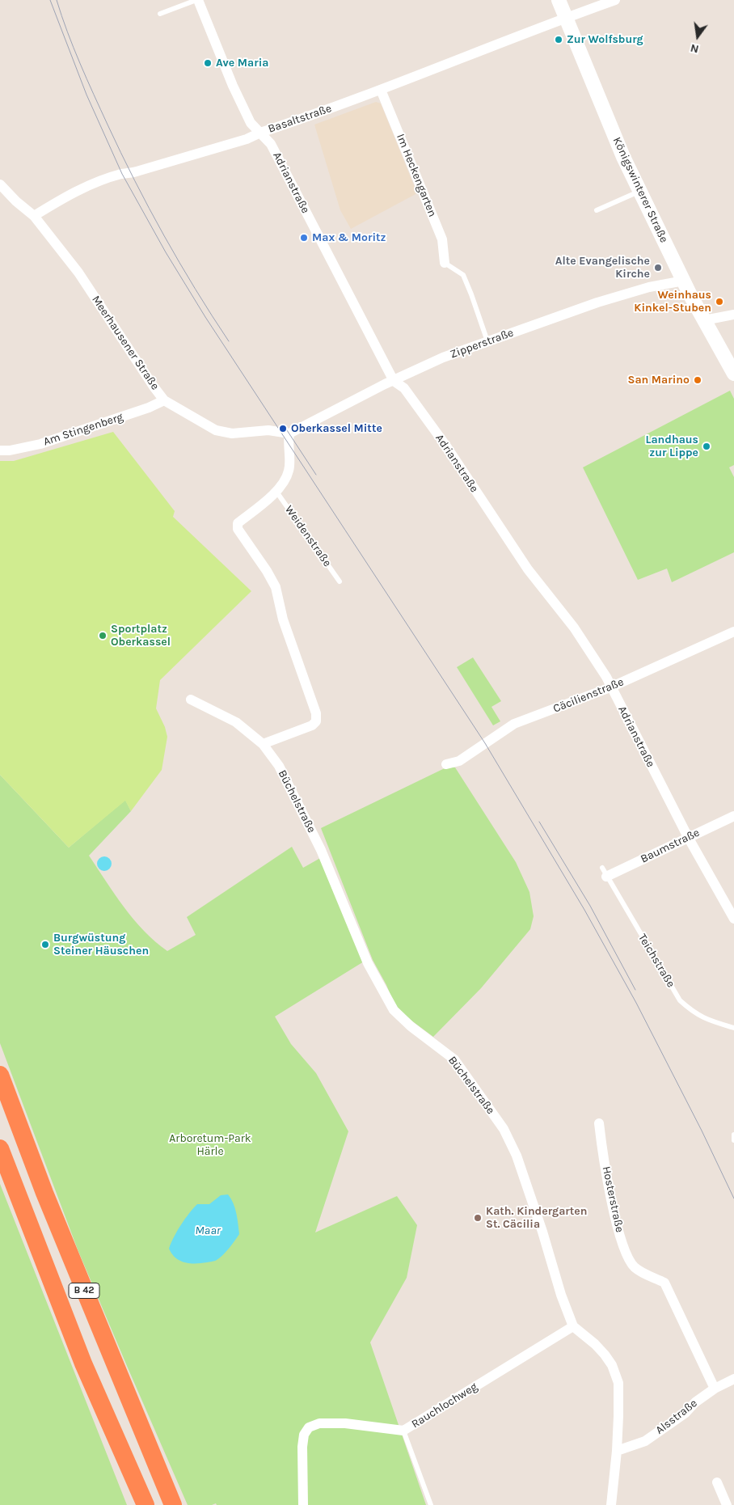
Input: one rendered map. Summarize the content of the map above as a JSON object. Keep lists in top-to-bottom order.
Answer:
{
  "streets": {
    "highway": ["B 42"],
    "main road": ["Königswinterer Straße"],
    "street": [
      "Basaltstraße",
      "Im Heckengarten",
      "Adrianstraße",
      "Meerhausener Straße",
      "Zipperstraße",
      "Am Stingenberg",
      "Cäcilienstraße",
      "Büchelstraße",
      "Baumstraße",
      "Hosterstraße",
      "Rauchlochweg",
      "Alsstraße"
    ],
    "lane": ["Weidenstraße", "Teichstraße"]
  },
  "crossings": [
    ["Basaltstraße", "Im Heckengarten"],
    ["Basaltstraße", "Adrianstraße"],
    ["Basaltstraße", "Königswinterer Straße"],
    ["Basaltstraße", "Meerhausener Straße"],
    ["Adrianstraße", "Zipperstraße"],
    ["Adrianstraße", "Cäcilienstraße"],
    ["Adrianstraße", "Baumstraße"],
    ["Königswinterer Straße", "Zipperstraße"],
    ["Meerhausener Straße", "Zipperstraße"],
    ["Meerhausener Straße", "Am Stingenberg"],
    ["Büchelstraße", "Rauchlochweg"],
    ["Büchelstraße", "Alsstraße"],
    ["Baumstraße", "Teichstraße"],
    ["Hosterstraße", "Alsstraße"]
  ],
  "water": ["Maar"],
  "parks": ["Arboretum-Park Härle"],
  "places": [
    "Zur Wolfsburg",
    "Ave Maria",
    "Max & Moritz",
    "Alte Evangelische Kirche",
    "Weinhaus Kinkel-Stuben",
    "San Marino",
    "Oberkassel Mitte",
    "Landhaus zur Lippe",
    "Sportplatz Oberkassel",
    "Burgwüstung Steiner Häuschen",
    "Kath. Kindergarten St. Cäcilia"
  ],
  "north": "bottom"
}
